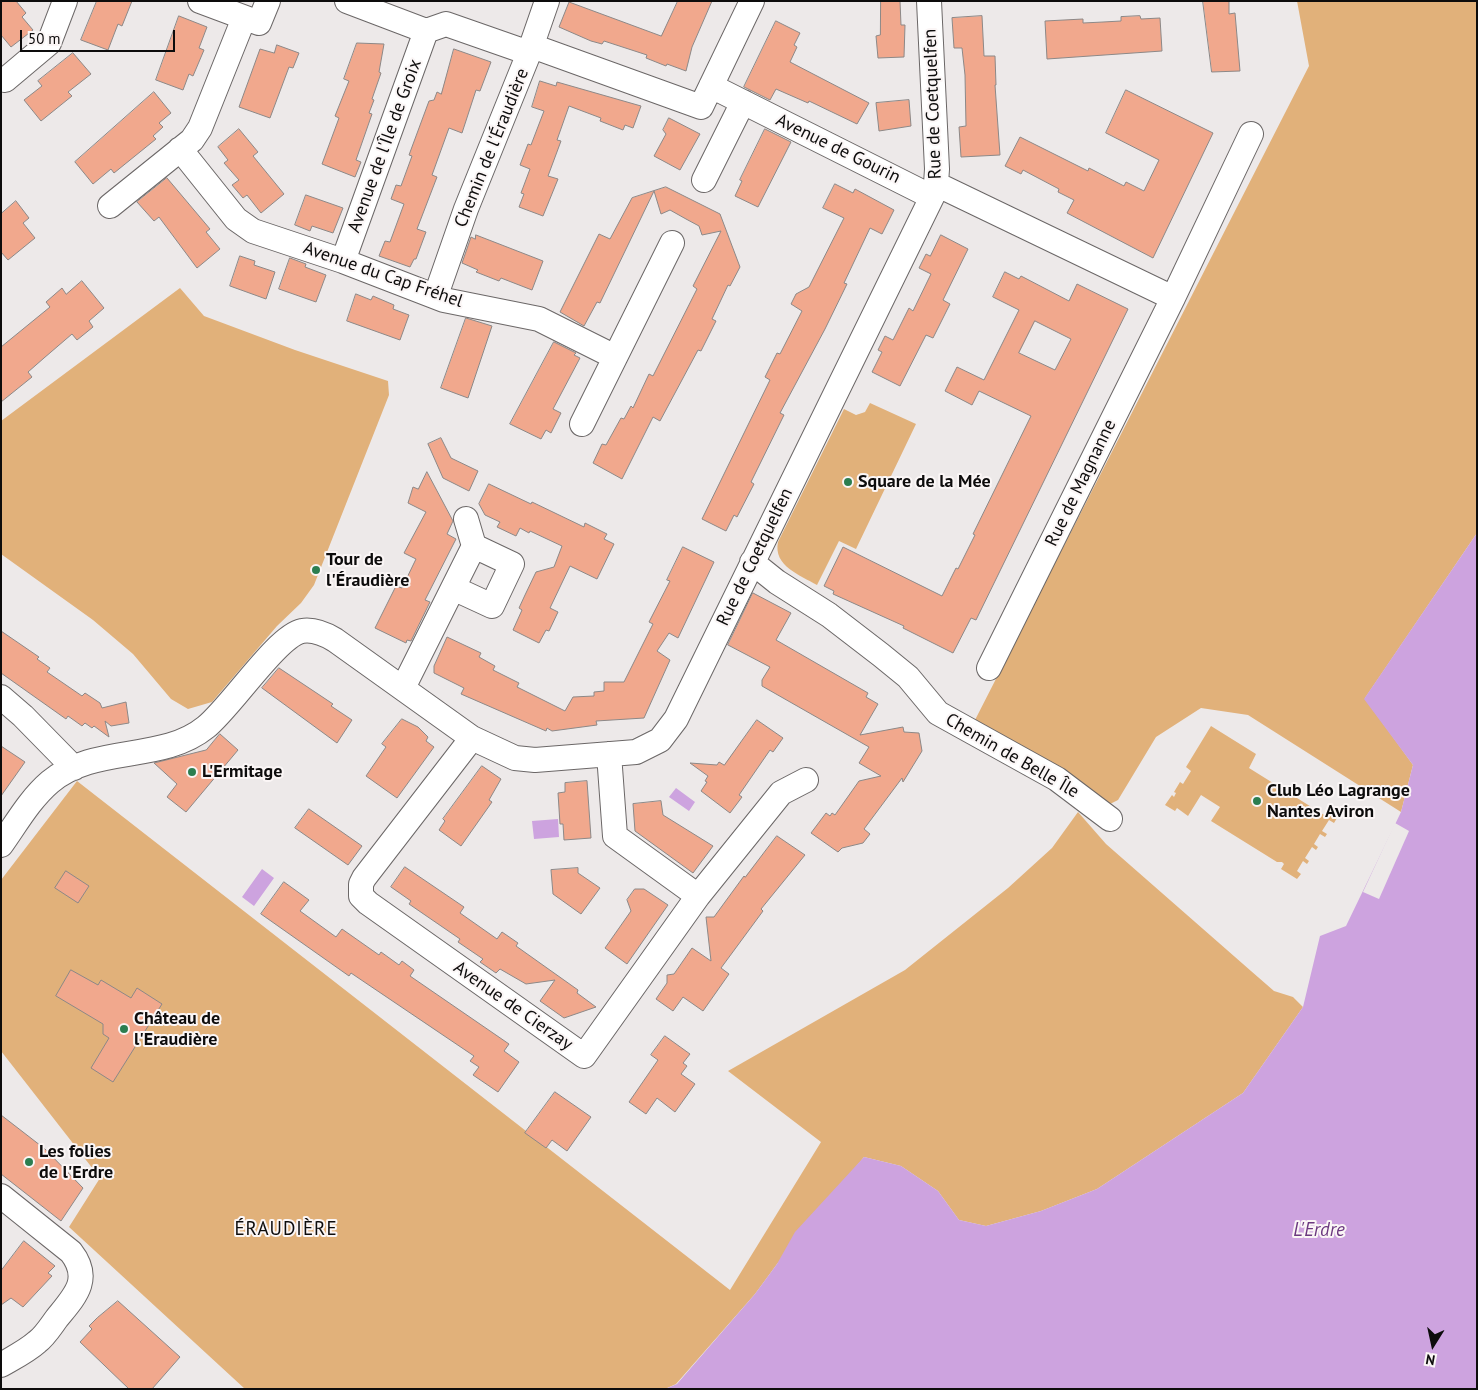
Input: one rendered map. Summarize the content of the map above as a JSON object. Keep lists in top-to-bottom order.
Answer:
{
  "streets": {
    "street": [
      "Rue de Coetquelfen",
      "Avenue de l'Île de Groix",
      "Chemin de l'Éraudière",
      "Avenue de Gourin",
      "Avenue du Cap Fréhel",
      "Rue de Magnanne",
      "Chemin de Belle Île",
      "Avenue de Cierzay"
    ]
  },
  "crossings": [
    ["Rue de Coetquelfen", "Avenue de Gourin"],
    ["Rue de Coetquelfen", "Chemin de Belle Île"],
    ["Rue de Coetquelfen", "Avenue de Cierzay"],
    ["Avenue de l'Île de Groix", "Avenue du Cap Fréhel"],
    ["Chemin de l'Éraudière", "Avenue du Cap Fréhel"]
  ],
  "districts": ["ÉRAUDIÈRE"],
  "water": ["L'Erdre"],
  "places": [
    "Square de la Mée",
    "Tour de l'Éraudière",
    "L'Ermitage",
    "Club Léo Lagrange Nantes Aviron",
    "Château de l'Eraudière",
    "Les folies de l'Erdre"
  ],
  "scale_bar": "50 m",
  "north": "bottom"
}
